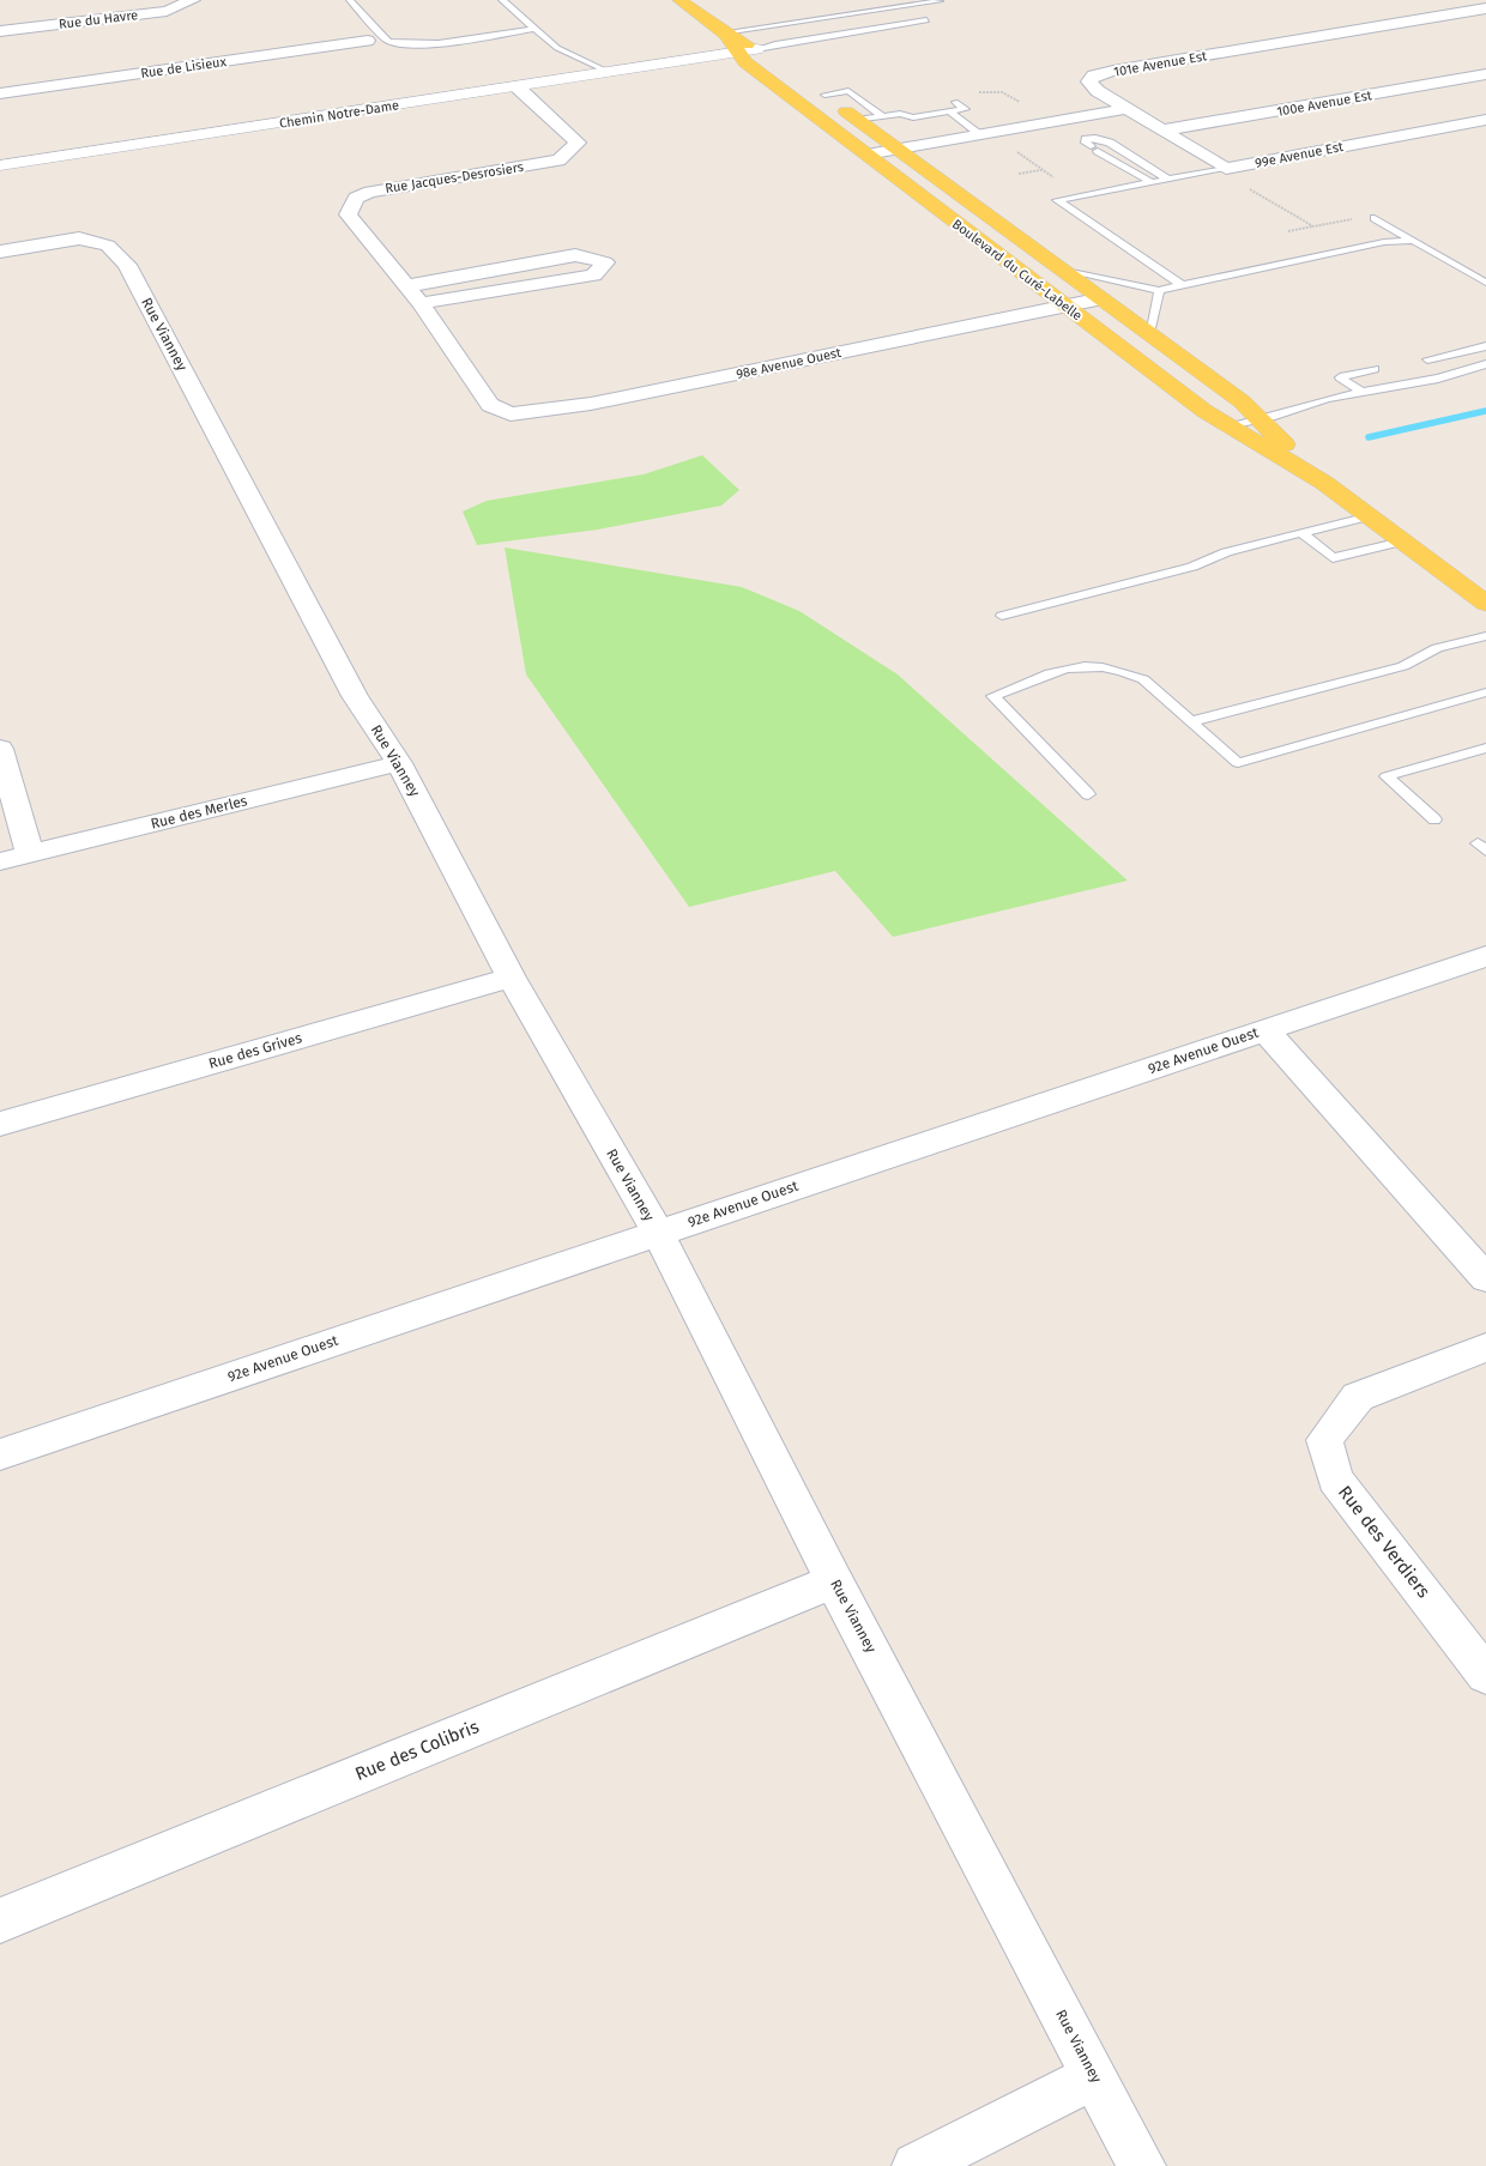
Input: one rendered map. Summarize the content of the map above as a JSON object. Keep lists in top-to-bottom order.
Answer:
{
  "streets": {
    "main road": ["Boulevard du Curé-Labelle"],
    "street": [
      "Rue du Havre",
      "101e Avenue Est",
      "Rue de Lisieux",
      "100e Avenue Est",
      "Chemin Notre-Dame",
      "99e Avenue Est",
      "Rue Jacques-Desrosiers",
      "Rue Vianney",
      "98e Avenue Ouest",
      "Rue des Merles",
      "Rue des Grives",
      "92e Avenue Ouest",
      "Rue des Verdiers",
      "Rue des Colibris"
    ]
  },
  "crossings": [
    ["101e Avenue Est", "Boulevard du Curé-Labelle"],
    ["Chemin Notre-Dame", "Rue Jacques-Desrosiers"],
    ["Chemin Notre-Dame", "Boulevard du Curé-Labelle"],
    ["Rue Jacques-Desrosiers", "98e Avenue Ouest"],
    ["Boulevard du Curé-Labelle", "98e Avenue Ouest"],
    ["Rue Vianney", "Rue des Merles"],
    ["Rue Vianney", "Rue des Grives"],
    ["Rue Vianney", "92e Avenue Ouest"],
    ["Rue Vianney", "Rue des Colibris"]
  ]
}
